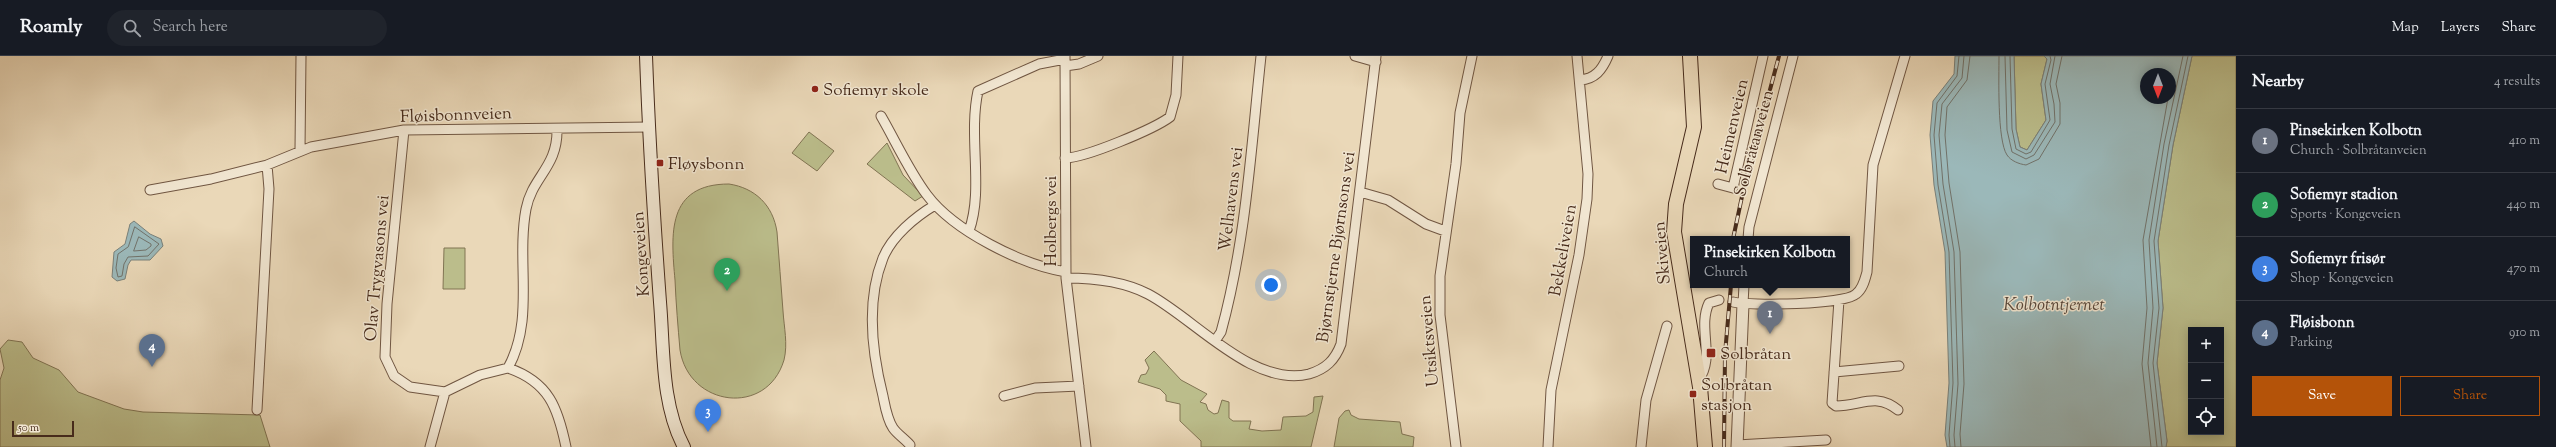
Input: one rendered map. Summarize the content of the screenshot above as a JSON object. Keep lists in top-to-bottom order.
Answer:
{
  "streets": {
    "main road": ["Skiveien", "Kongeveien"],
    "street": [
      "Fløisbonnveien",
      "Heimenveien",
      "Solbråtanveien",
      "Welhavens vei",
      "Holbergs vei",
      "Bjørnstjerne Bjørnsons vei",
      "Bekkeliveien",
      "Olav Trygvasons vei",
      "Utsiktsveien"
    ]
  },
  "crossings": [
    ["Fløisbonnveien", "Kongeveien"],
    ["Fløisbonnveien", "Olav Trygvasons vei"],
    ["Welhavens vei", "Bjørnstjerne Bjørnsons vei"],
    ["Holbergs vei", "Bjørnstjerne Bjørnsons vei"]
  ],
  "water": ["Kolbotntjernet"],
  "places": {
    "other": ["Sofiemyr skole"],
    "transit": ["Fløysbonn", "Solbråtan", "Solbråtan stasjon"]
  },
  "scale_bar": "50 m",
  "north": "bottom",
  "page": {
    "header": "Roamly",
    "search": "Search here",
    "nav": ["Map", "Layers", "Share"],
    "heading": ["Nearby", "4 results"],
    "list": [
      {
        "mark": "1",
        "name": "Pinsekirken Kolbotn",
        "note": "Church · Solbråtanveien",
        "value": "410 m"
      },
      {
        "mark": "2",
        "name": "Sofiemyr stadion",
        "note": "Sports · Kongeveien",
        "value": "440 m"
      },
      {
        "mark": "3",
        "name": "Sofiemyr frisør",
        "note": "Shop · Kongeveien",
        "value": "470 m"
      },
      {
        "mark": "4",
        "name": "Fløisbonn",
        "note": "Parking",
        "value": "910 m"
      }
    ],
    "popup": ["Pinsekirken Kolbotn", "Church"],
    "pins": [
      "2",
      "1",
      "4",
      "3"
    ],
    "map_buttons": ["+", "−"],
    "buttons": ["Save", "Share"],
    "scale": "50 m"
  }
}
